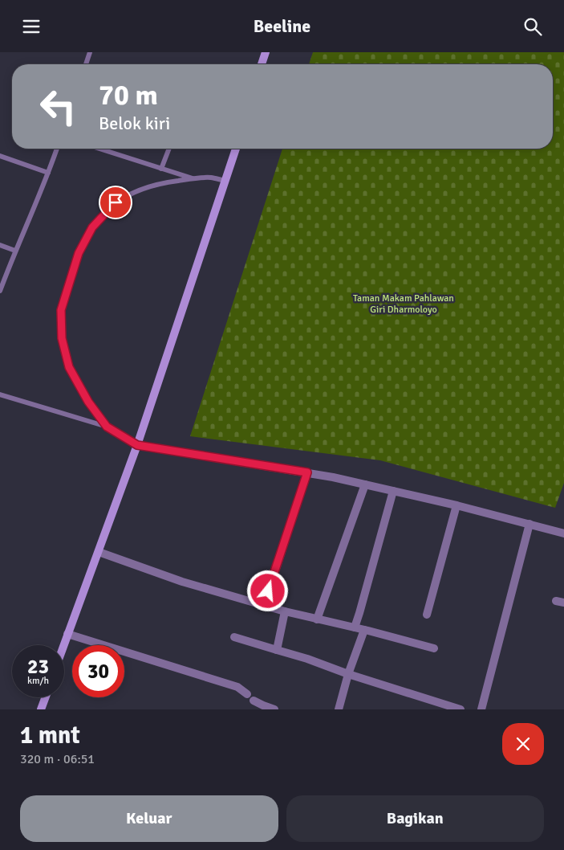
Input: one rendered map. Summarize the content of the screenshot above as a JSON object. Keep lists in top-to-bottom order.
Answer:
{
  "parks": ["Taman Makam Pahlawan Giri Dharmoloyo"],
  "page": {
    "header": "Beeline",
    "turn": ["70 m", "Belok kiri"],
    "speed": "23 km/h",
    "limit": "30",
    "heading": ["1 mnt", "320 m · 06:51"],
    "buttons": ["Keluar", "Bagikan"]
  }
}
